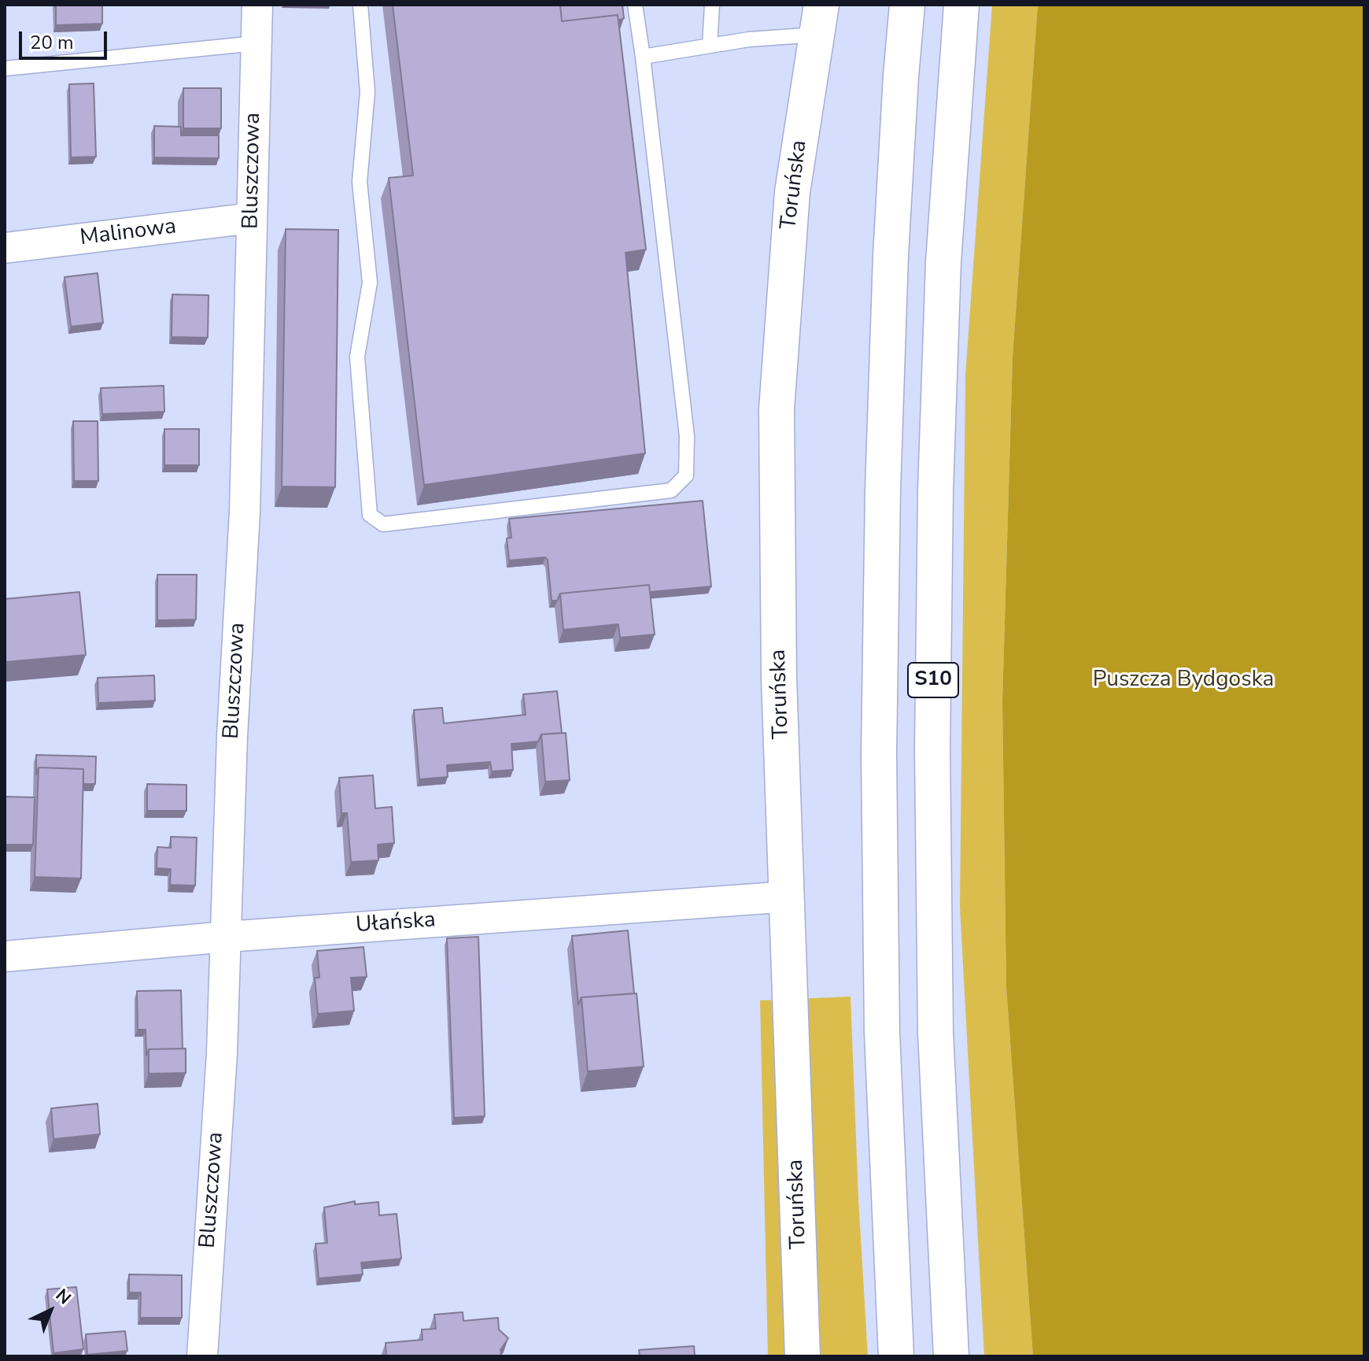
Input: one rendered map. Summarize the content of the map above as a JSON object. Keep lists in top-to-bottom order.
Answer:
{
  "streets": {
    "main road": ["Toruńska", "S10"],
    "street": ["Bluszczowa", "Malinowa", "Ułańska"]
  },
  "crossings": [
    ["Bluszczowa", "Malinowa"],
    ["Bluszczowa", "Ułańska"],
    ["Toruńska", "Ułańska"]
  ],
  "parks": ["Puszcza Bydgoska"],
  "scale_bar": "20 m",
  "north": "top right"
}
